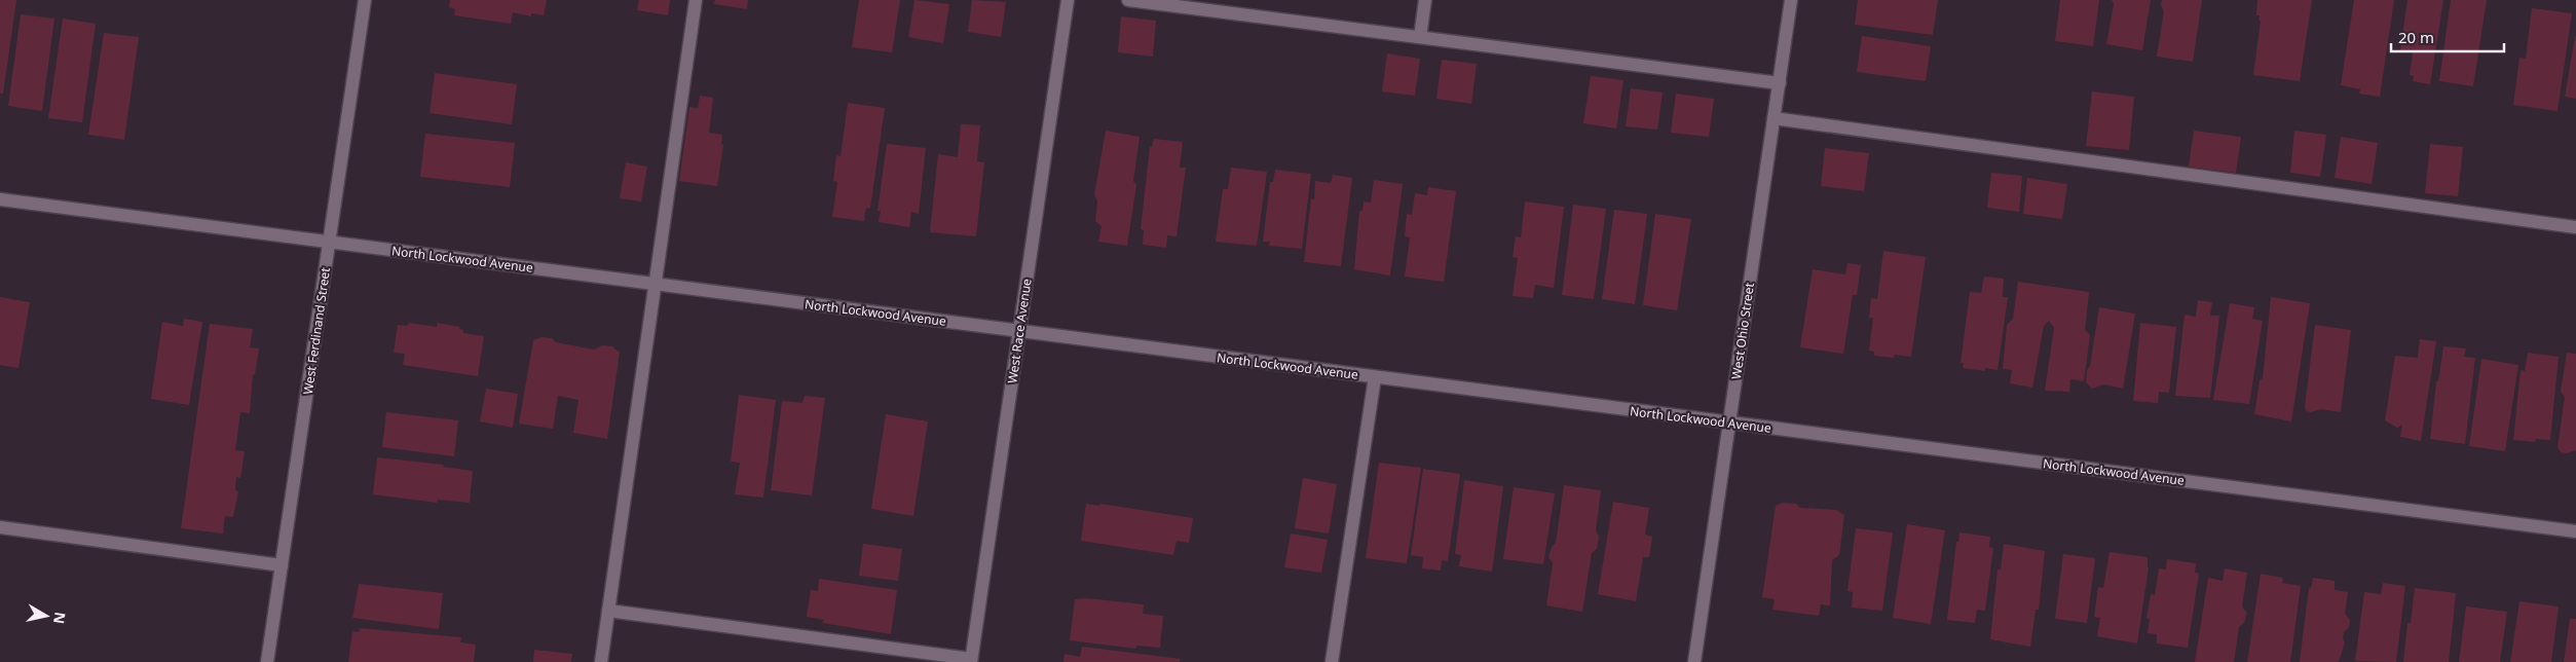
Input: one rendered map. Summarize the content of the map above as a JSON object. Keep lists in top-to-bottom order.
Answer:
{
  "streets": {
    "street": [
      "North Lockwood Avenue",
      "West Ferdinand Street",
      "West Race Avenue",
      "West Ohio Street"
    ]
  },
  "crossings": [
    ["North Lockwood Avenue", "West Ferdinand Street"],
    ["North Lockwood Avenue", "West Race Avenue"],
    ["North Lockwood Avenue", "West Ohio Street"]
  ],
  "scale_bar": "20 m",
  "north": "right"
}
